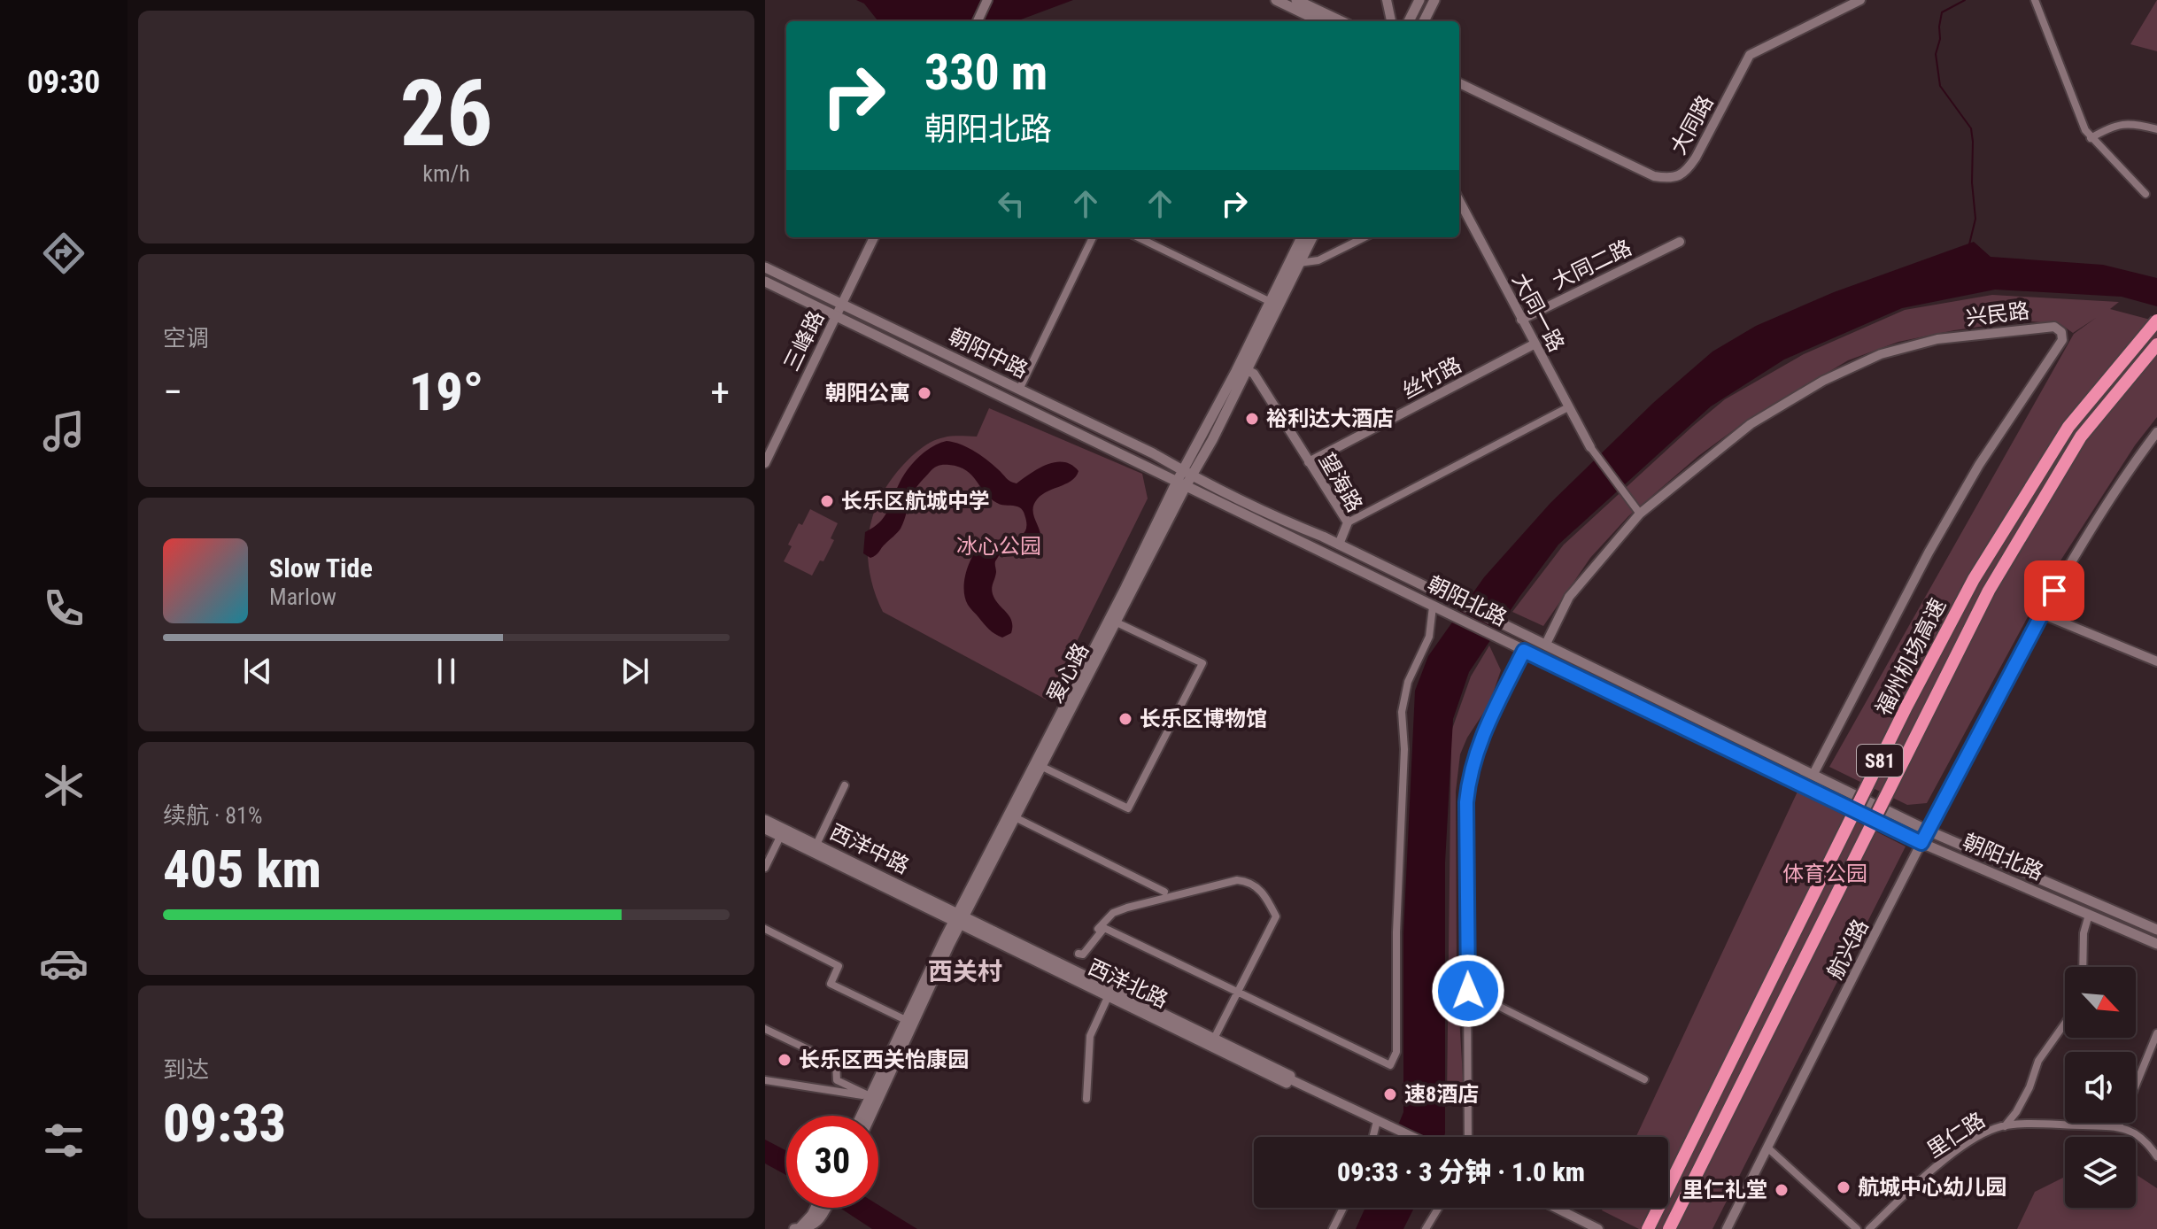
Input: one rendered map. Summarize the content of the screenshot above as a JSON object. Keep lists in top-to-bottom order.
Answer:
{
  "streets": {
    "highway": ["福州机场高速", "S81"],
    "main road": [
      "朝阳中路",
      "朝阳北路",
      "爱心路",
      "西洋中路",
      "西洋北路"
    ],
    "street": [
      "大同路",
      "大同二路",
      "大同一路",
      "兴民路",
      "三峰路",
      "丝竹路",
      "望海路",
      "航兴路",
      "里仁路"
    ]
  },
  "crossings": [
    ["大同二路", "大同一路"],
    ["大同一路", "丝竹路"],
    ["兴民路", "朝阳北路"],
    ["三峰路", "朝阳中路"],
    ["朝阳中路", "朝阳北路"],
    ["朝阳中路", "爱心路"],
    ["丝竹路", "望海路"],
    ["望海路", "朝阳北路"],
    ["望海路", "爱心路"],
    ["朝阳北路", "爱心路"],
    ["朝阳北路", "航兴路"],
    ["爱心路", "西洋中路"],
    ["爱心路", "西洋北路"],
    ["西洋中路", "西洋北路"]
  ],
  "districts": ["西关村"],
  "parks": ["冰心公园", "体育公园"],
  "places": [
    "朝阳公寓",
    "裕利达大酒店",
    "长乐区航城中学",
    "长乐区博物馆",
    "长乐区西关怡康园",
    "速8酒店",
    "航城中心幼儿园",
    "里仁礼堂"
  ],
  "north": "bottom right",
  "page": {
    "tabs": "09:30",
    "tile": [
      ["26", "km/h"],
      "空调",
      ["续航 · 81%", "405 km"],
      ["到达", "09:33"]
    ],
    "turn": ["330 m", "朝阳北路"],
    "heat": ["−", "19°", "+"],
    "song": ["Slow Tide", "Marlow"],
    "limit": "30",
    "trip": "09:33 · 3 分钟 · 1.0 km"
  }
}
